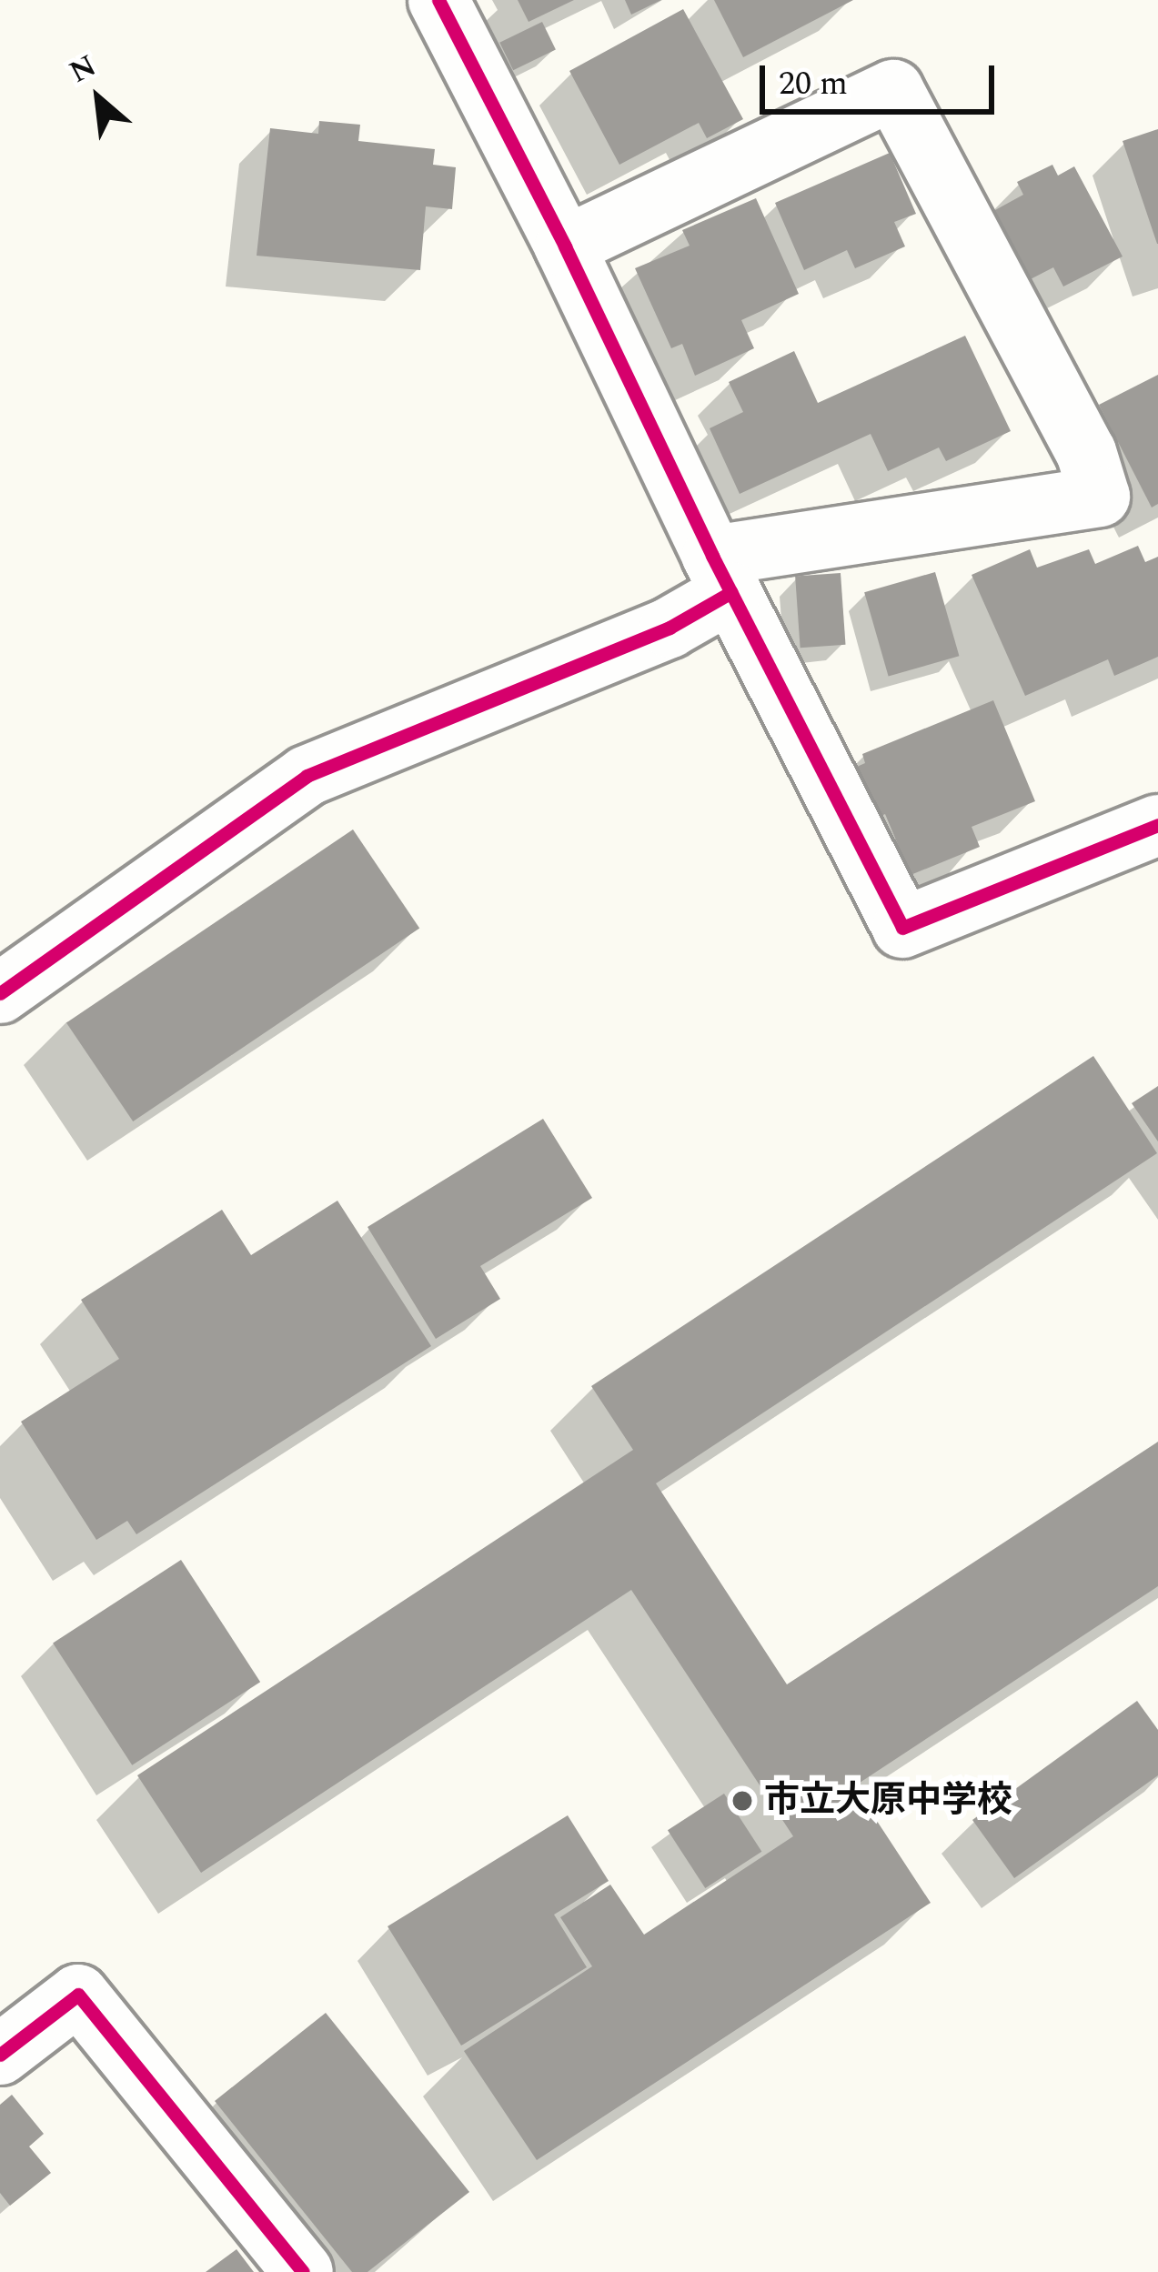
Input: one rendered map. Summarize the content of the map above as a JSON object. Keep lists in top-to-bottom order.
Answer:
{
  "places": ["市立大原中学校"],
  "scale_bar": "20 m",
  "north": "top left"
}
